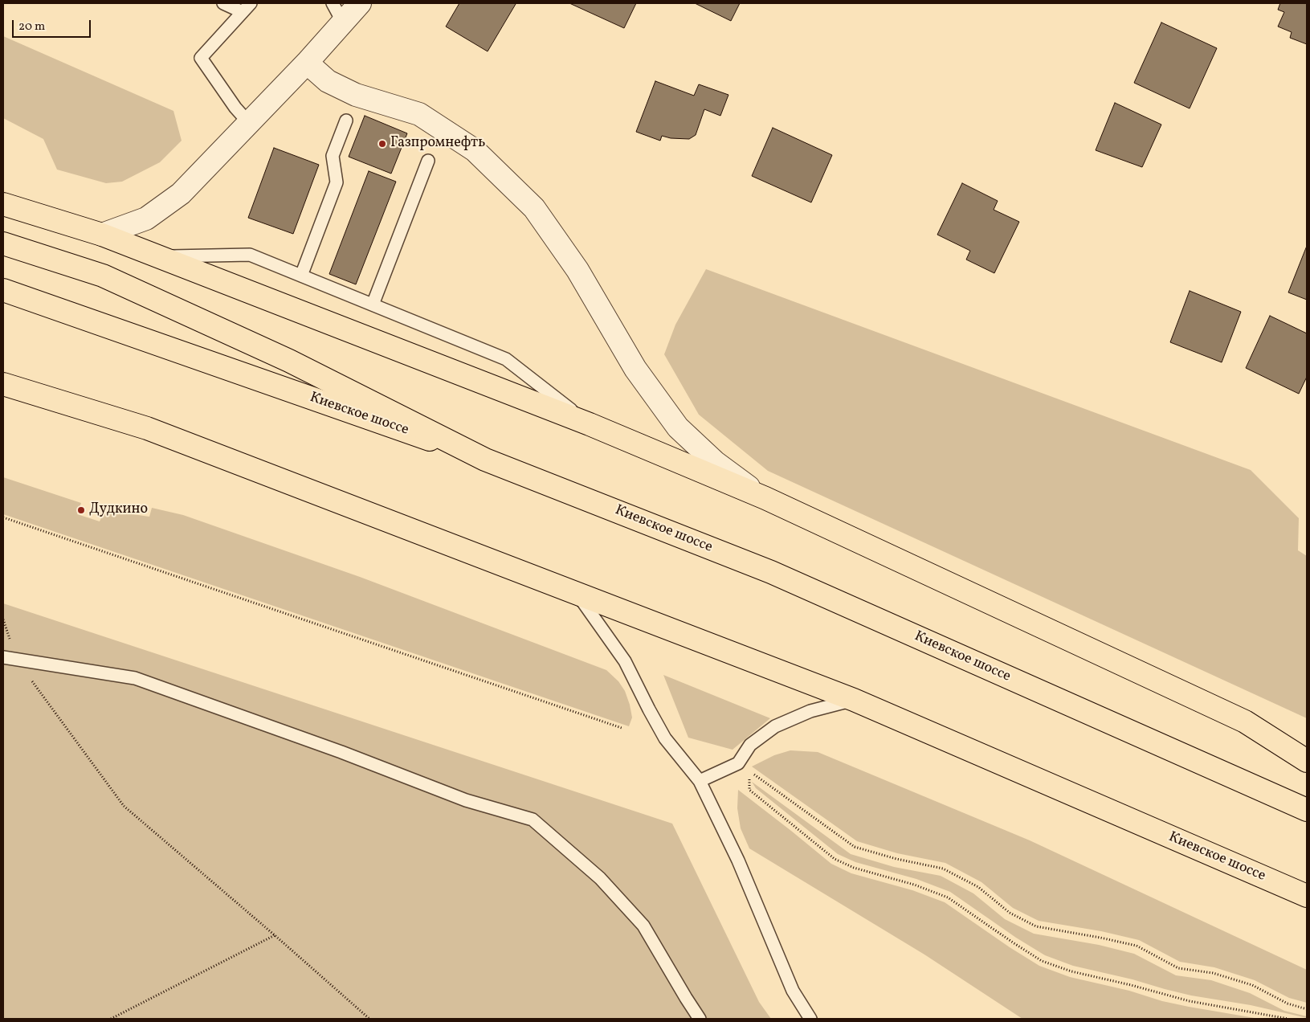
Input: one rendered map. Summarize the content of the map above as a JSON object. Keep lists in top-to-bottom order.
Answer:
{
  "streets": {
    "main road": ["Киевское шоссе"]
  },
  "places": ["Газпромнефть", "Дудкино"],
  "scale_bar": "20 m"
}
